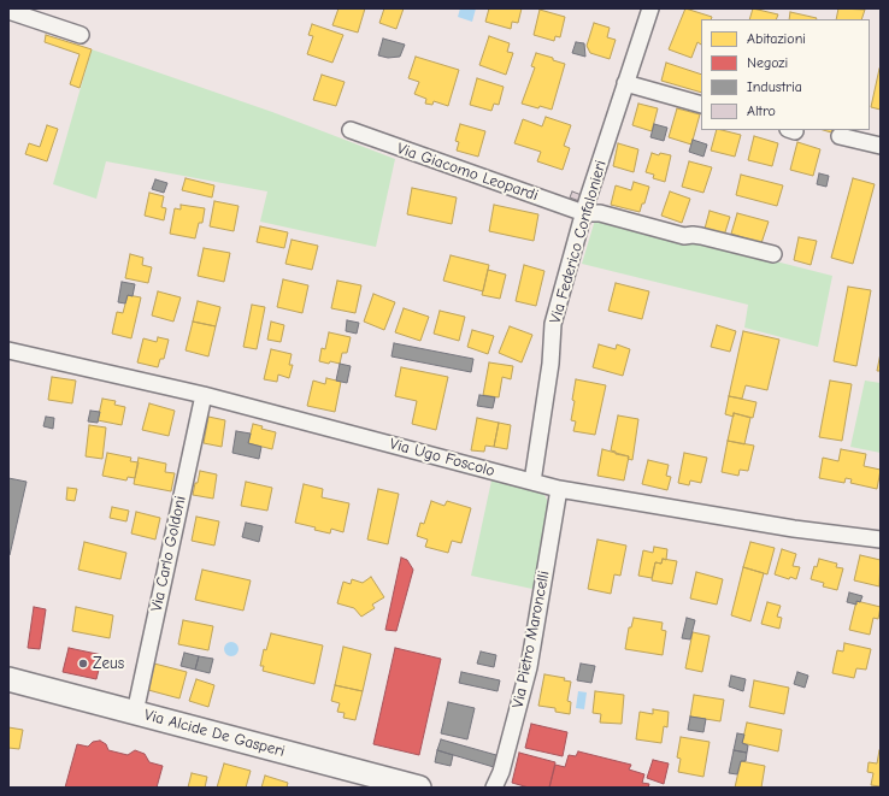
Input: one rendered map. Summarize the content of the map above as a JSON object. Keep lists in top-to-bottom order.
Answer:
{
  "streets": {
    "main road": ["Via Alcide De Gasperi"],
    "street": [
      "Via Giacomo Leopardi",
      "Via Federico Confalonieri",
      "Via Ugo Foscolo",
      "Via Carlo Goldoni",
      "Via Pietro Maroncelli"
    ]
  },
  "crossings": [
    ["Via Giacomo Leopardi", "Via Federico Confalonieri"],
    ["Via Federico Confalonieri", "Via Ugo Foscolo"],
    ["Via Ugo Foscolo", "Via Carlo Goldoni"],
    ["Via Ugo Foscolo", "Via Pietro Maroncelli"],
    ["Via Carlo Goldoni", "Via Alcide De Gasperi"]
  ],
  "places": ["Zeus"],
  "legend": [
    "Abitazioni",
    "Negozi",
    "Industria",
    "Altro"
  ]
}
